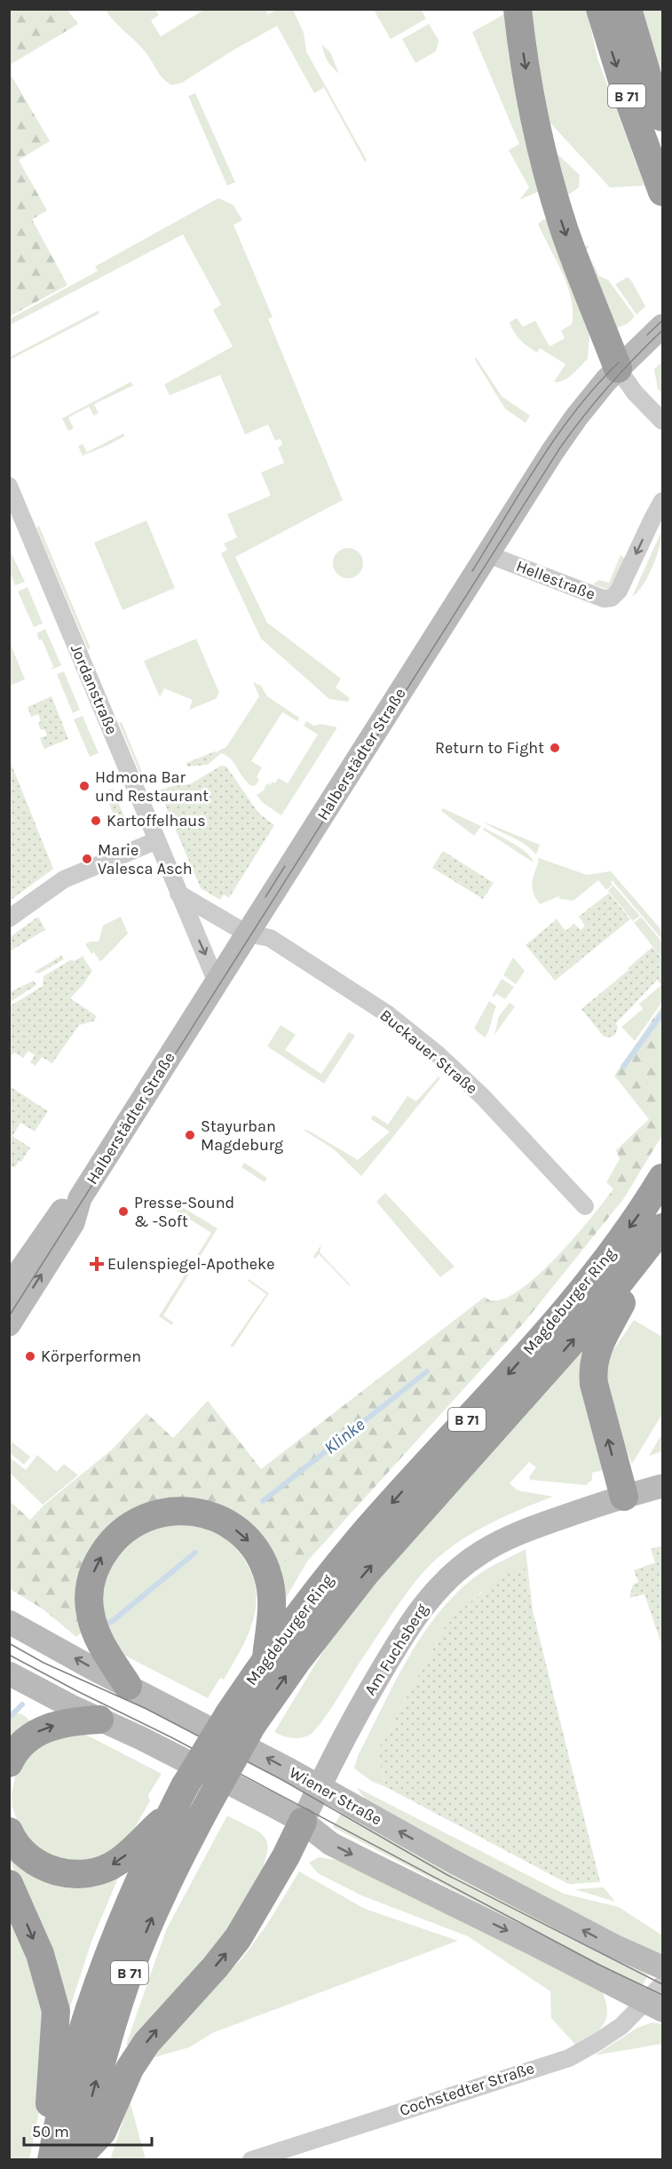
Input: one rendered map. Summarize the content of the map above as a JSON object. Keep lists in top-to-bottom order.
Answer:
{
  "streets": {
    "highway": ["B 71", "Magdeburger Ring"],
    "main road": ["Halberstädter Straße", "Am Fuchsberg", "Wiener Straße"],
    "street": [
      "Hellestraße",
      "Jordanstraße",
      "Buckauer Straße",
      "Cochstedter Straße"
    ]
  },
  "crossings": [
    ["Hellestraße", "Halberstädter Straße"],
    ["Jordanstraße", "Halberstädter Straße"],
    ["Halberstädter Straße", "Buckauer Straße"],
    ["Am Fuchsberg", "Wiener Straße"]
  ],
  "water": ["Klinke"],
  "places": {
    "other": [
      "Return to Fight",
      "Hdmona Bar und Restaurant",
      "Kartoffelhaus",
      "Marie Valesca Asch",
      "Stayurban Magdeburg",
      "Presse-Sound & -Soft",
      "Körperformen"
    ],
    "health": ["Eulenspiegel-Apotheke"]
  },
  "scale_bar": "50 m"
}
